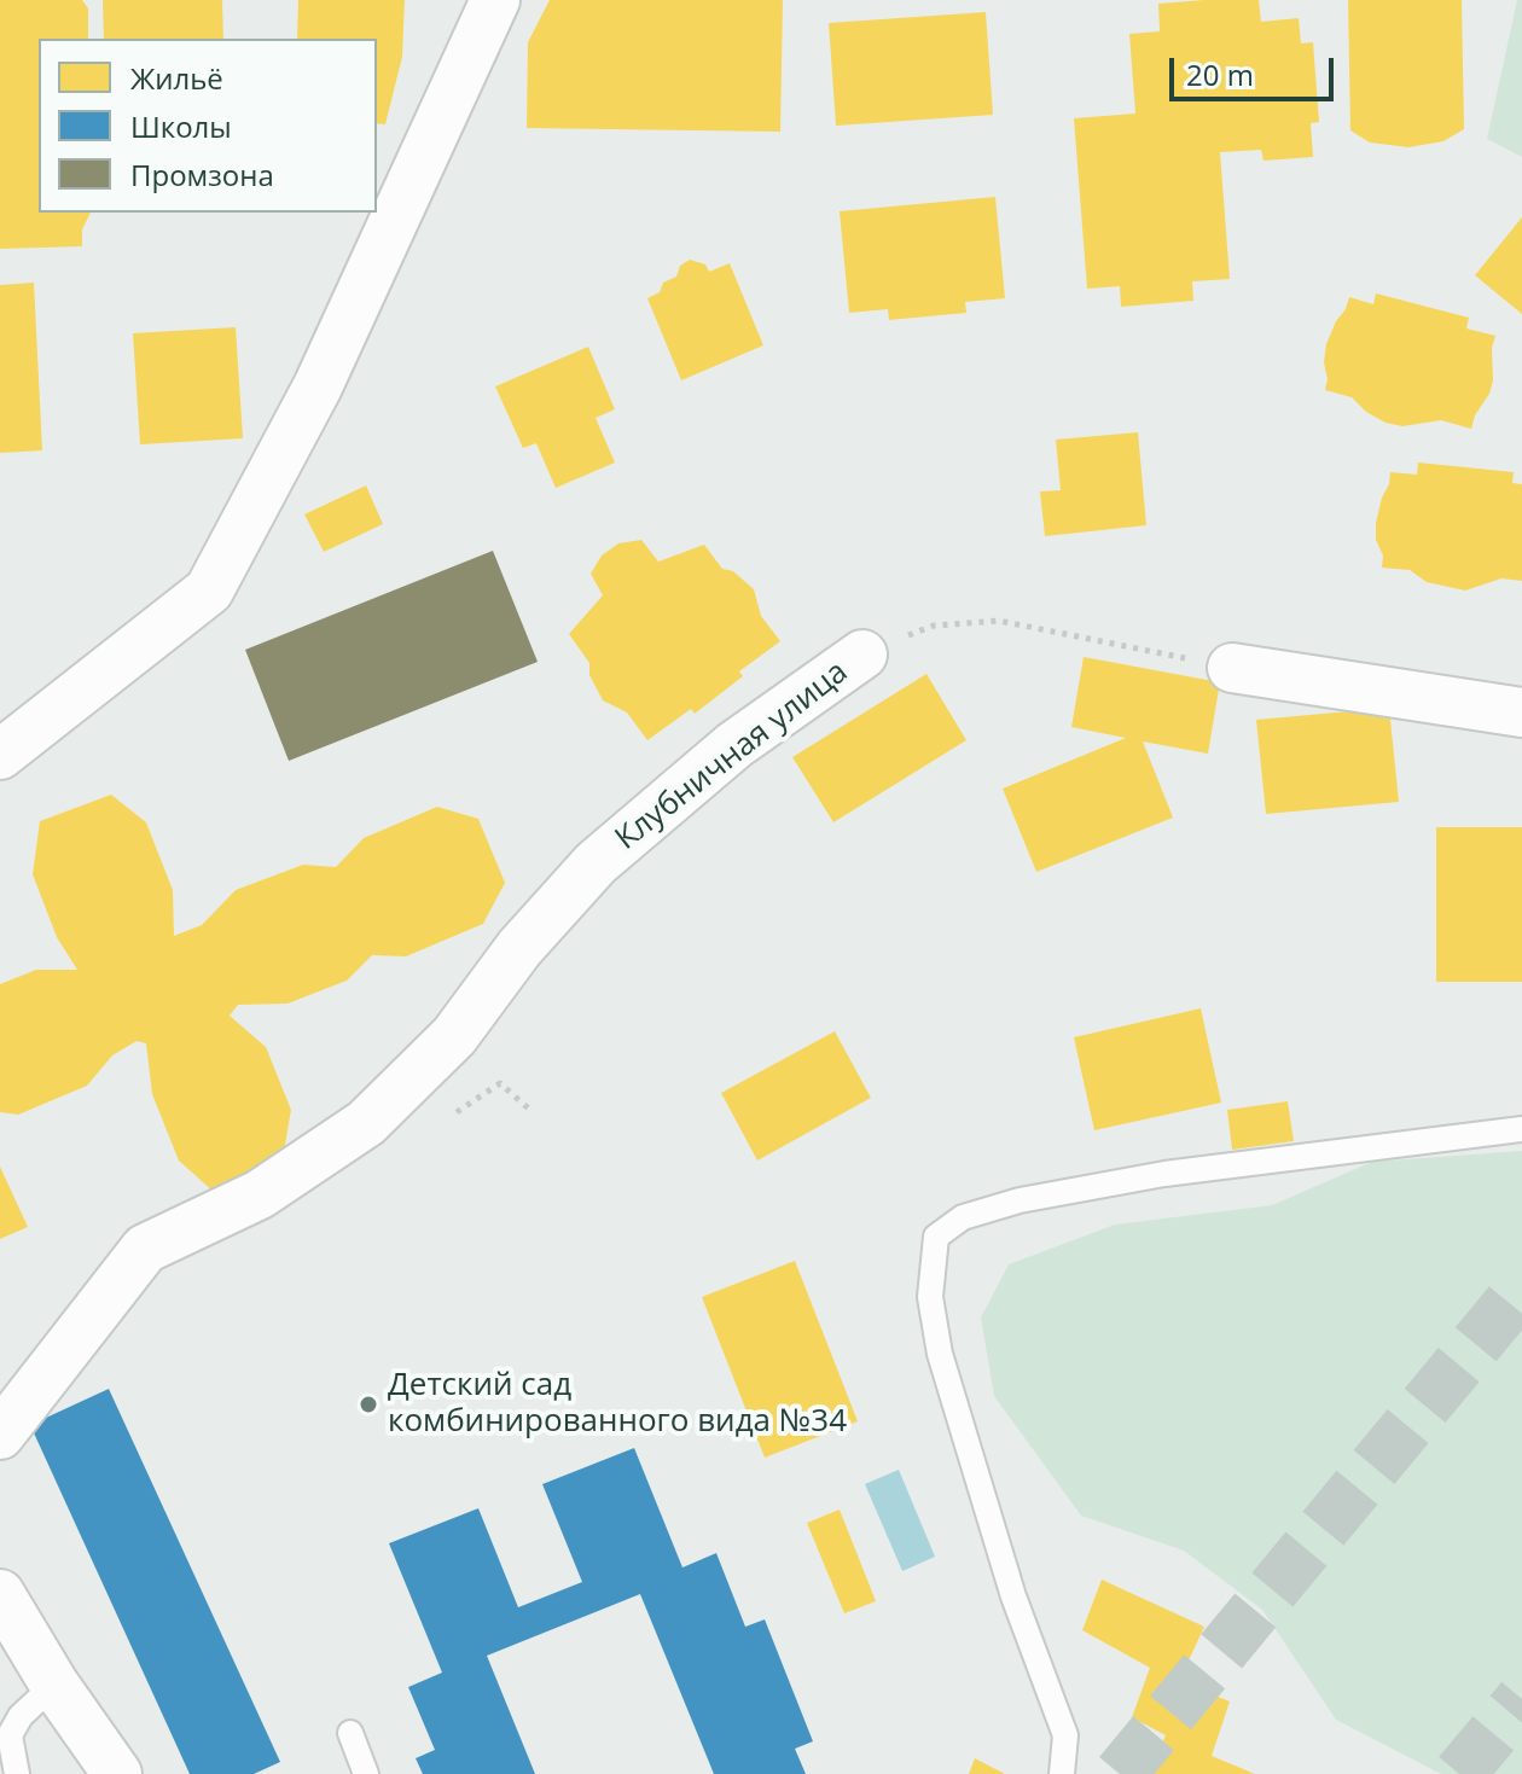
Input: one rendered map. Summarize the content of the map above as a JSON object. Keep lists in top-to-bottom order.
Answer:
{
  "streets": {
    "street": ["Клубничная улица"]
  },
  "places": ["Детский сад комбинированного вида №34"],
  "legend": ["Жильё", "Школы", "Промзона"],
  "scale_bar": "20 m"
}
